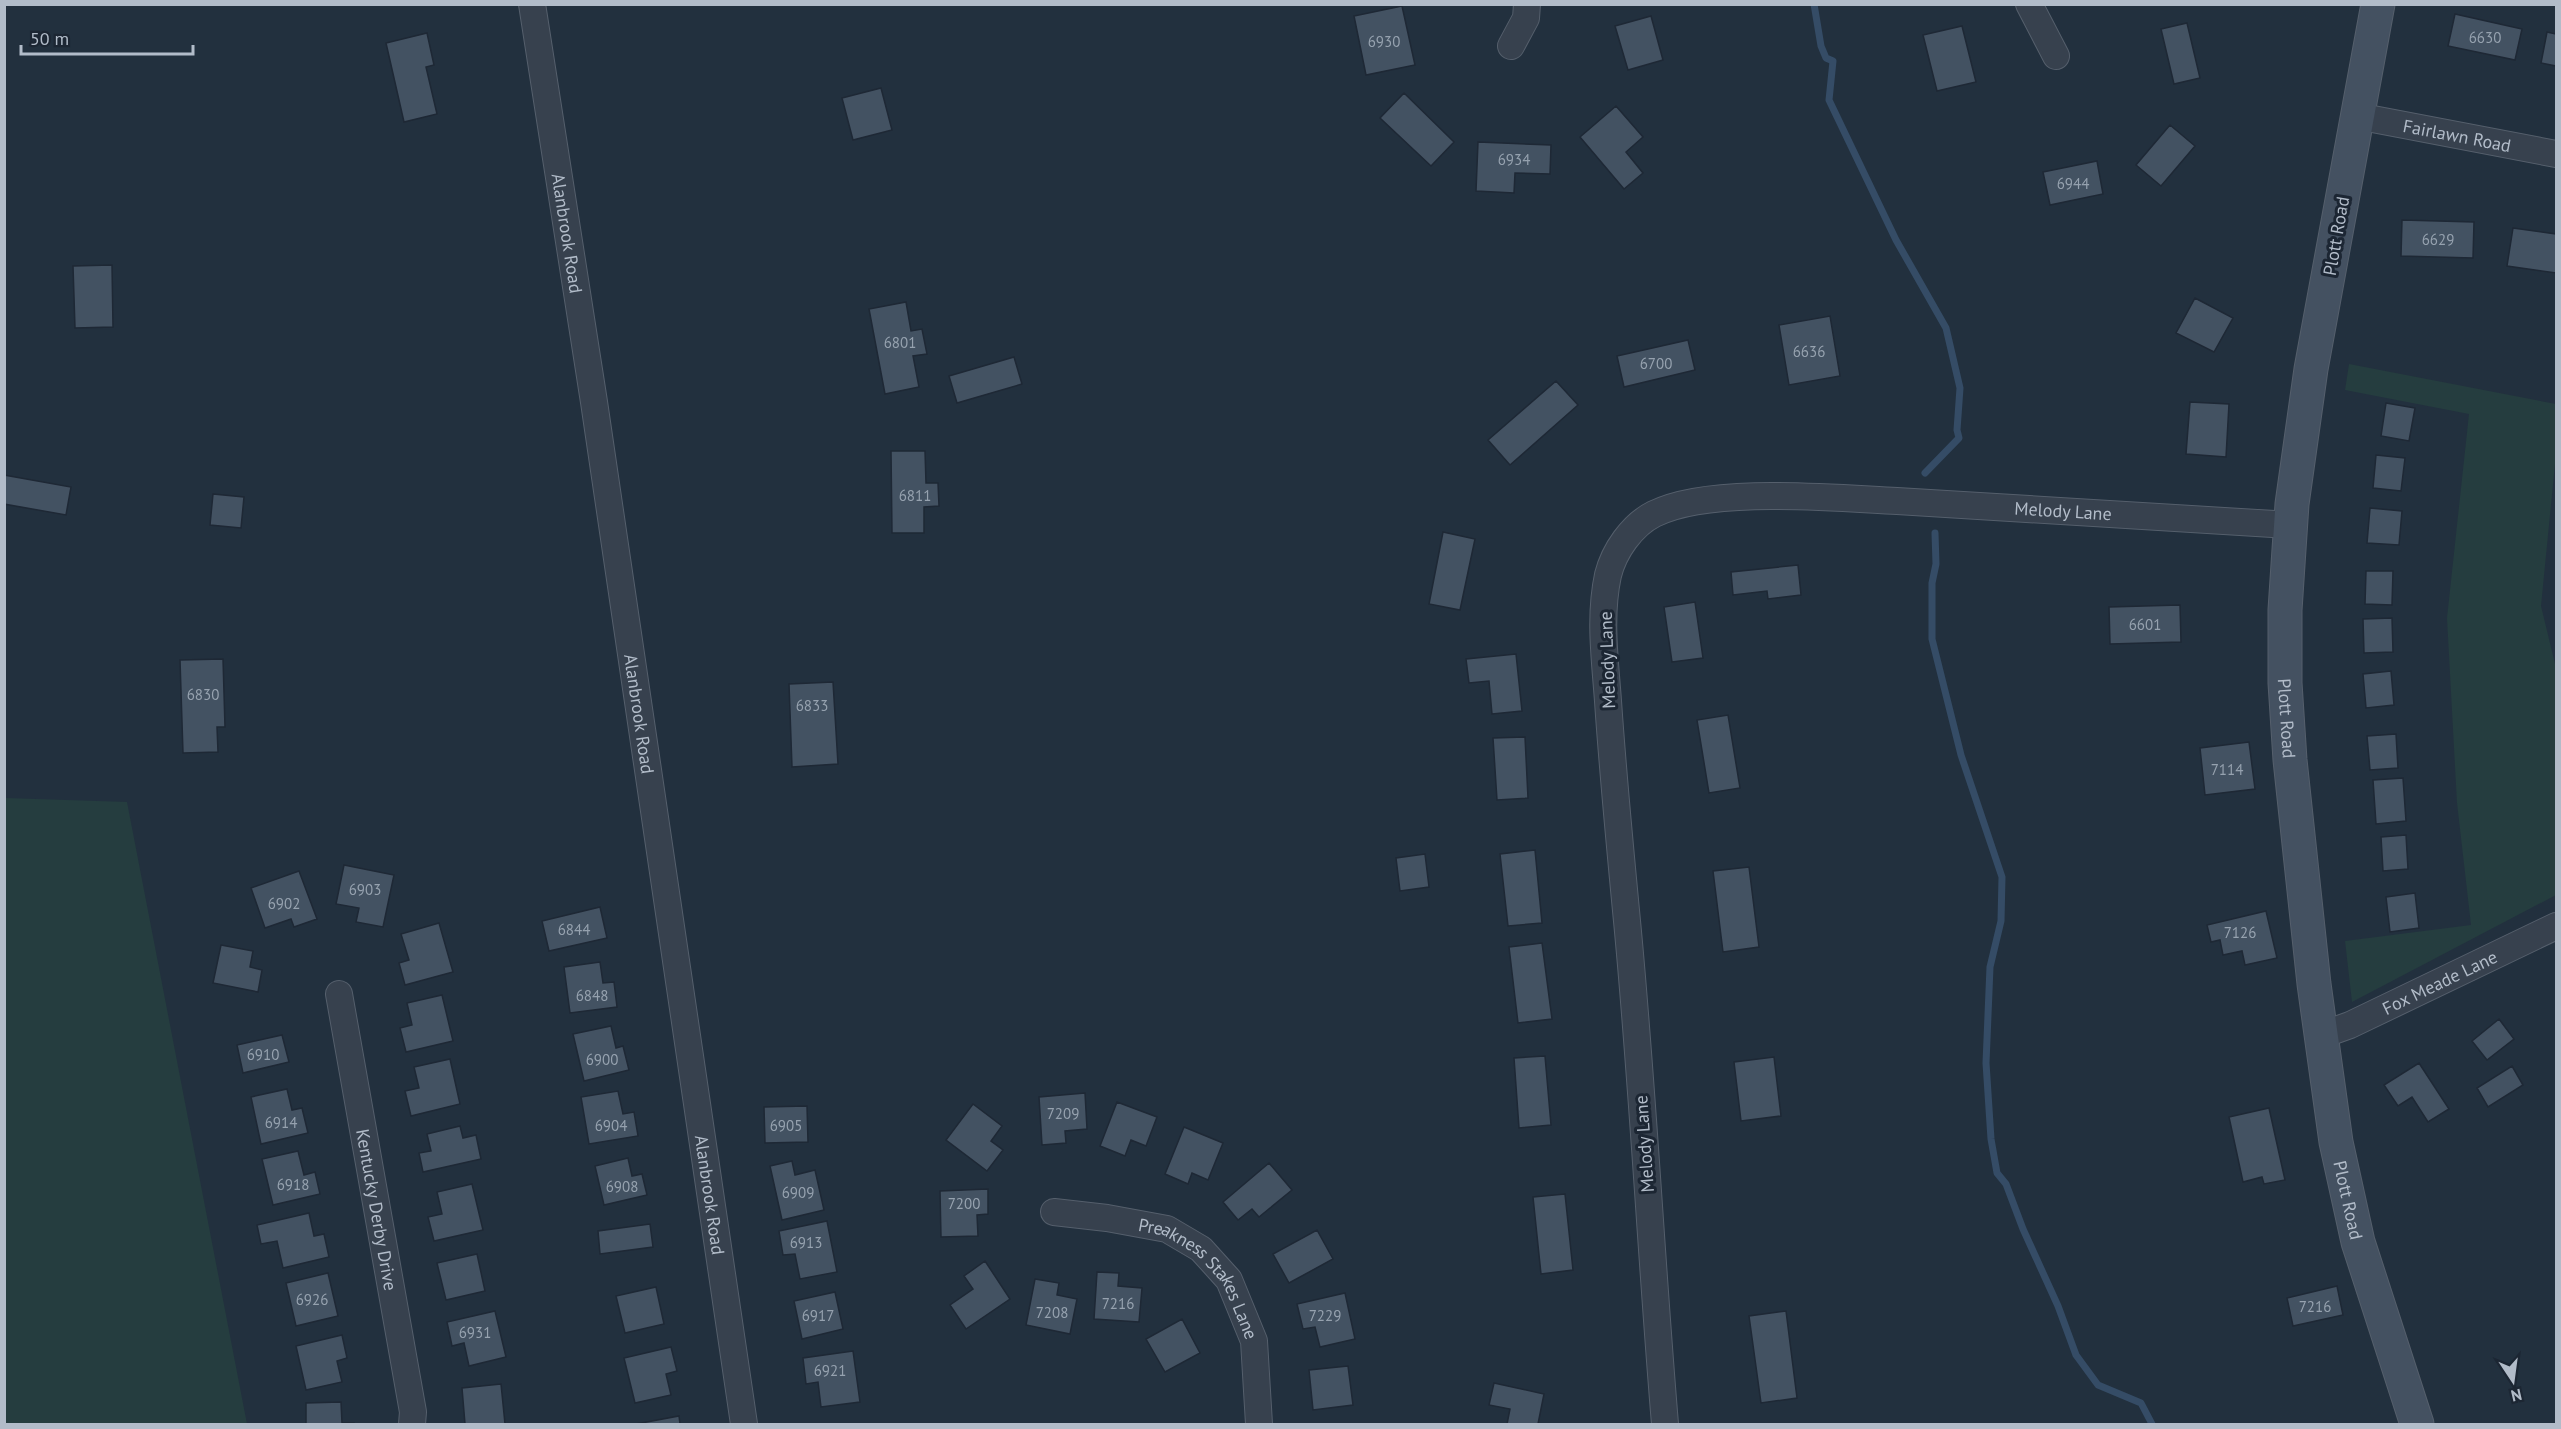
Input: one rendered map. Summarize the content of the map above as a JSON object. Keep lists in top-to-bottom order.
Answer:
{
  "streets": {
    "street": [
      "Fairlawn Road",
      "Alanbrook Road",
      "Plott Road",
      "Melody Lane",
      "Fox Meade Lane",
      "Kentucky Derby Drive",
      "Preakness Stakes Lane"
    ]
  },
  "crossings": [
    ["Fairlawn Road", "Plott Road"],
    ["Plott Road", "Melody Lane"],
    ["Plott Road", "Fox Meade Lane"]
  ],
  "house_numbers": [
    "6630",
    "6930",
    "6934",
    "6944",
    "6629",
    "6801",
    "6636",
    "6700",
    "6811",
    "6601",
    "6830",
    "6833",
    "7114",
    "6903",
    "6902",
    "6844",
    "7126",
    "6848",
    "6910",
    "6900",
    "7209",
    "6914",
    "6904",
    "6905",
    "6918",
    "6908",
    "6909",
    "7200",
    "6913",
    "6926",
    "7216",
    "7216",
    "7208",
    "6917",
    "7229",
    "6931",
    "6921"
  ],
  "scale_bar": "50 m",
  "north": "bottom"
}
